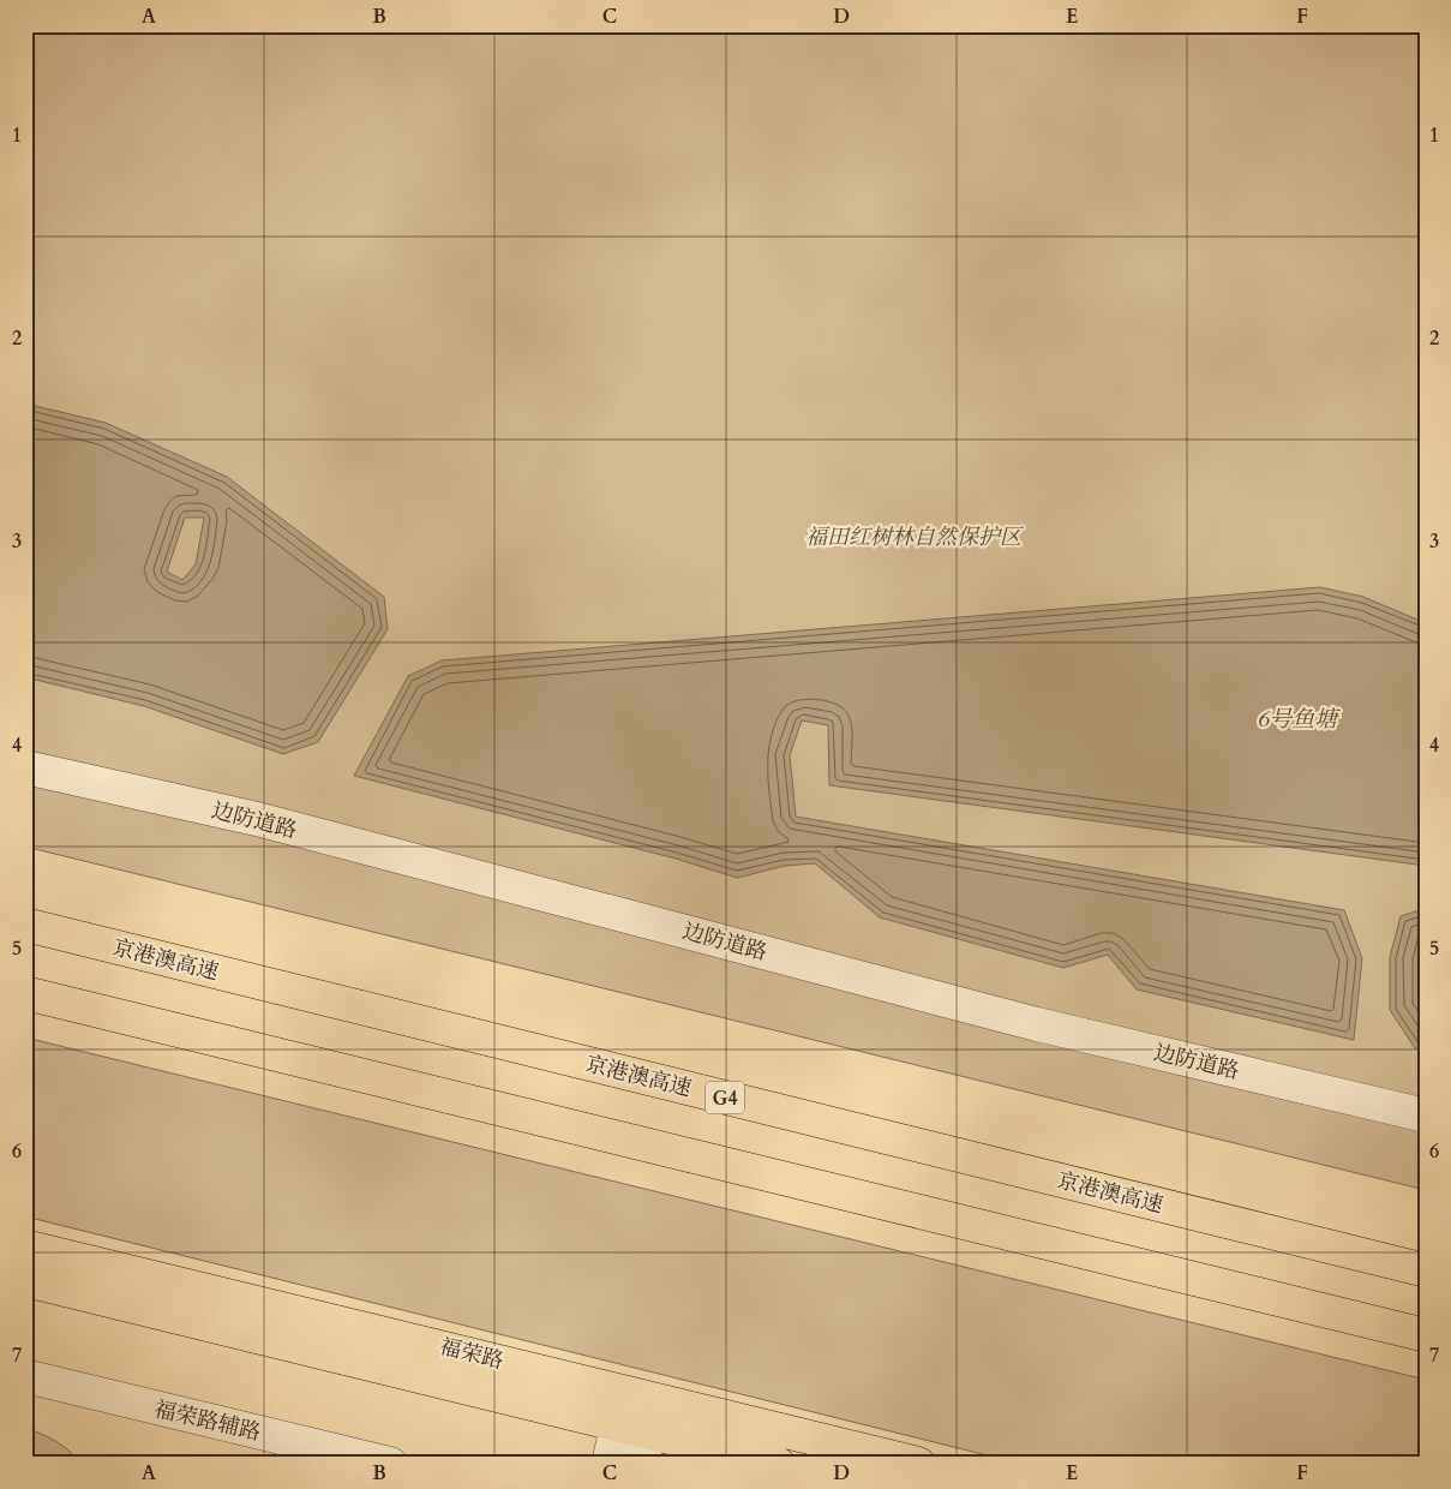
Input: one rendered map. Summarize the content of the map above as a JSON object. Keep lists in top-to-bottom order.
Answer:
{
  "streets": {
    "main road": ["京港澳高速", "G4", "福荣路"],
    "street": ["边防道路", "福荣路辅路"]
  },
  "water": ["6号鱼塘"],
  "parks": ["福田红树林自然保护区"],
  "grid": {
    "columns": [
      "A",
      "B",
      "C",
      "D",
      "E",
      "F"
    ],
    "rows": [
      "1",
      "2",
      "3",
      "4",
      "5",
      "6",
      "7"
    ]
  }
}
